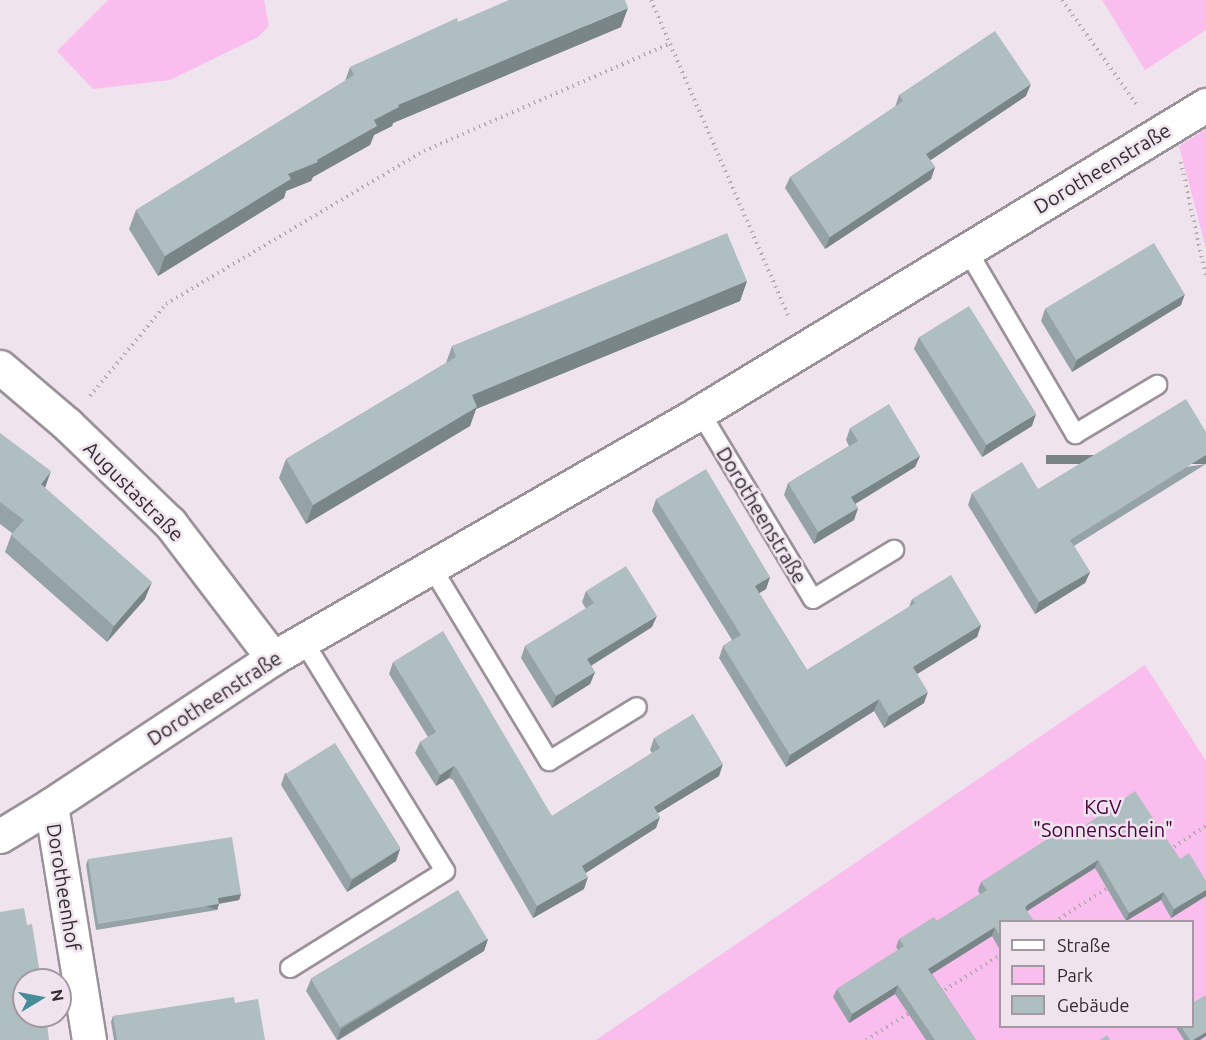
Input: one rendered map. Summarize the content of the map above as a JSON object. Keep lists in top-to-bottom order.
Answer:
{
  "streets": {
    "street": ["Dorotheenstraße", "Augustastraße", "Dorotheenhof"]
  },
  "crossings": [
    ["Dorotheenstraße", "Augustastraße"],
    ["Dorotheenstraße", "Dorotheenhof"]
  ],
  "parks": ["KGV \"Sonnenschein\""],
  "legend": ["Straße", "Park", "Gebäude"],
  "north": "right"
}
